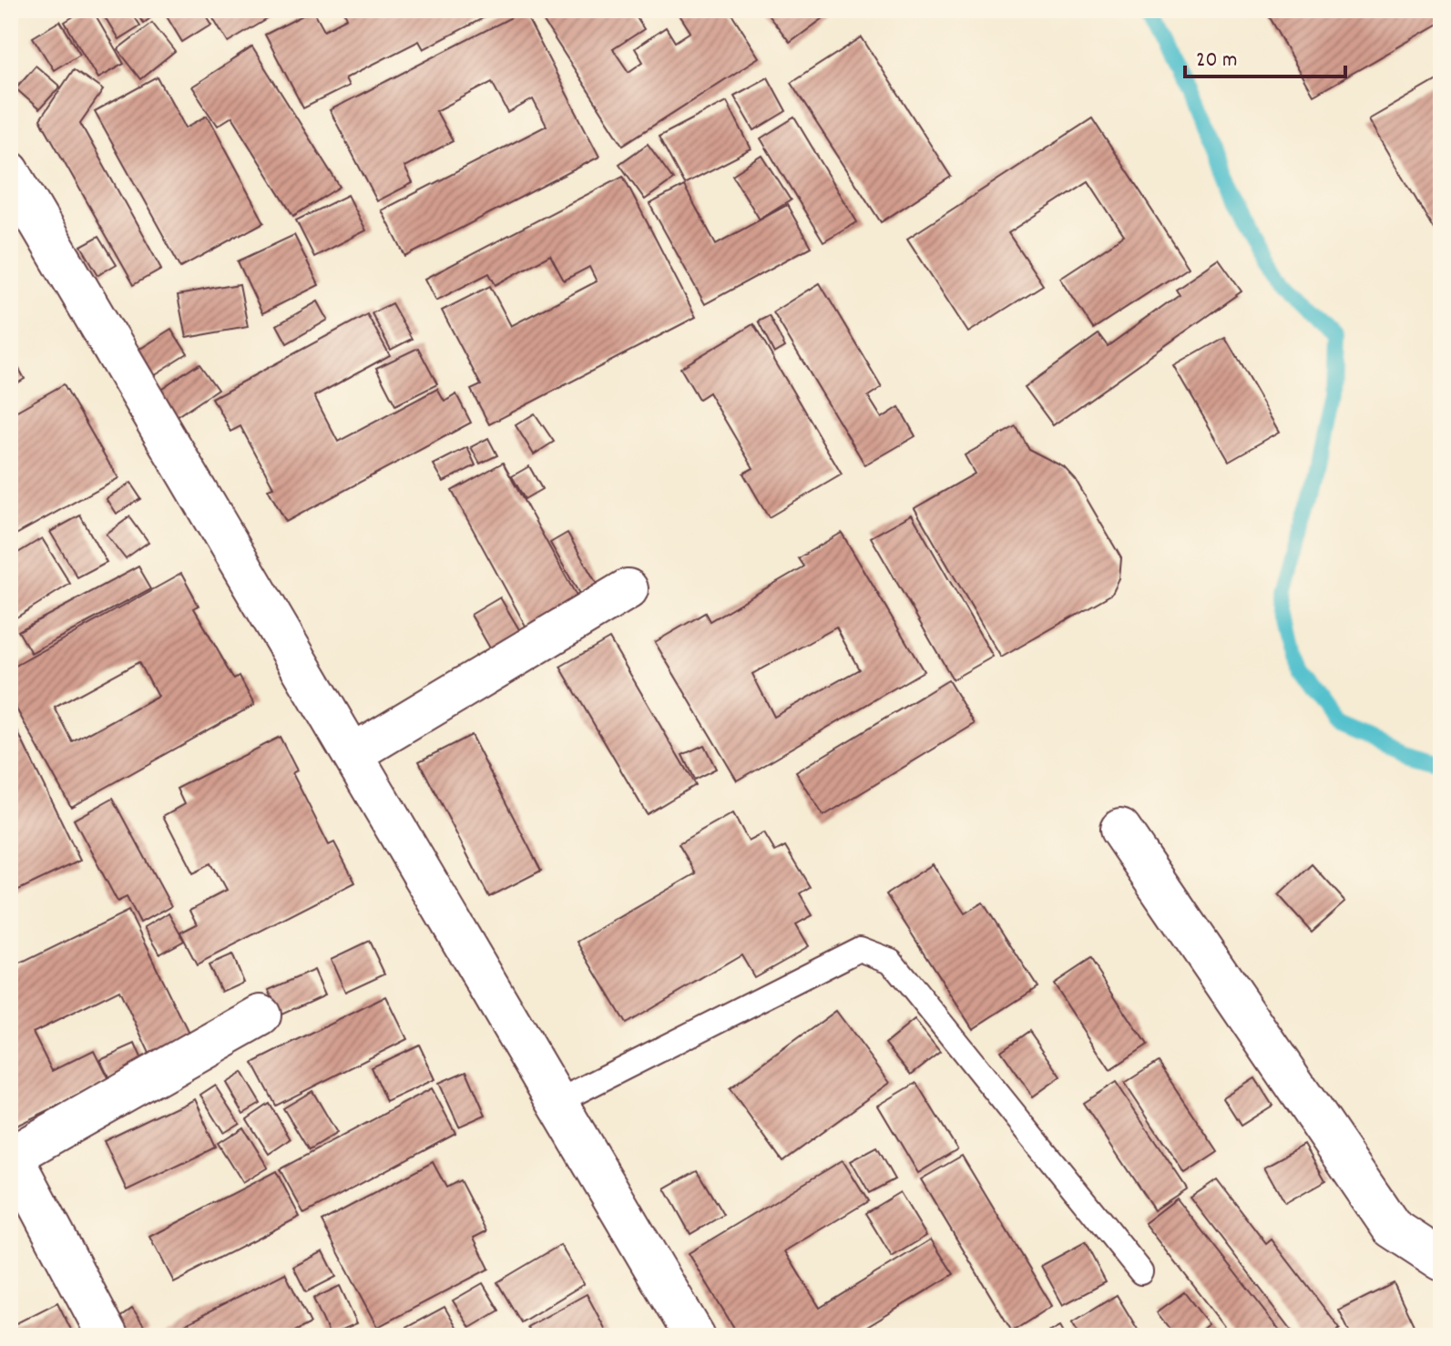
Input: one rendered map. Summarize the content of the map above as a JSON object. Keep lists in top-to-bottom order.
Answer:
{
  "scale_bar": "20 m"
}
